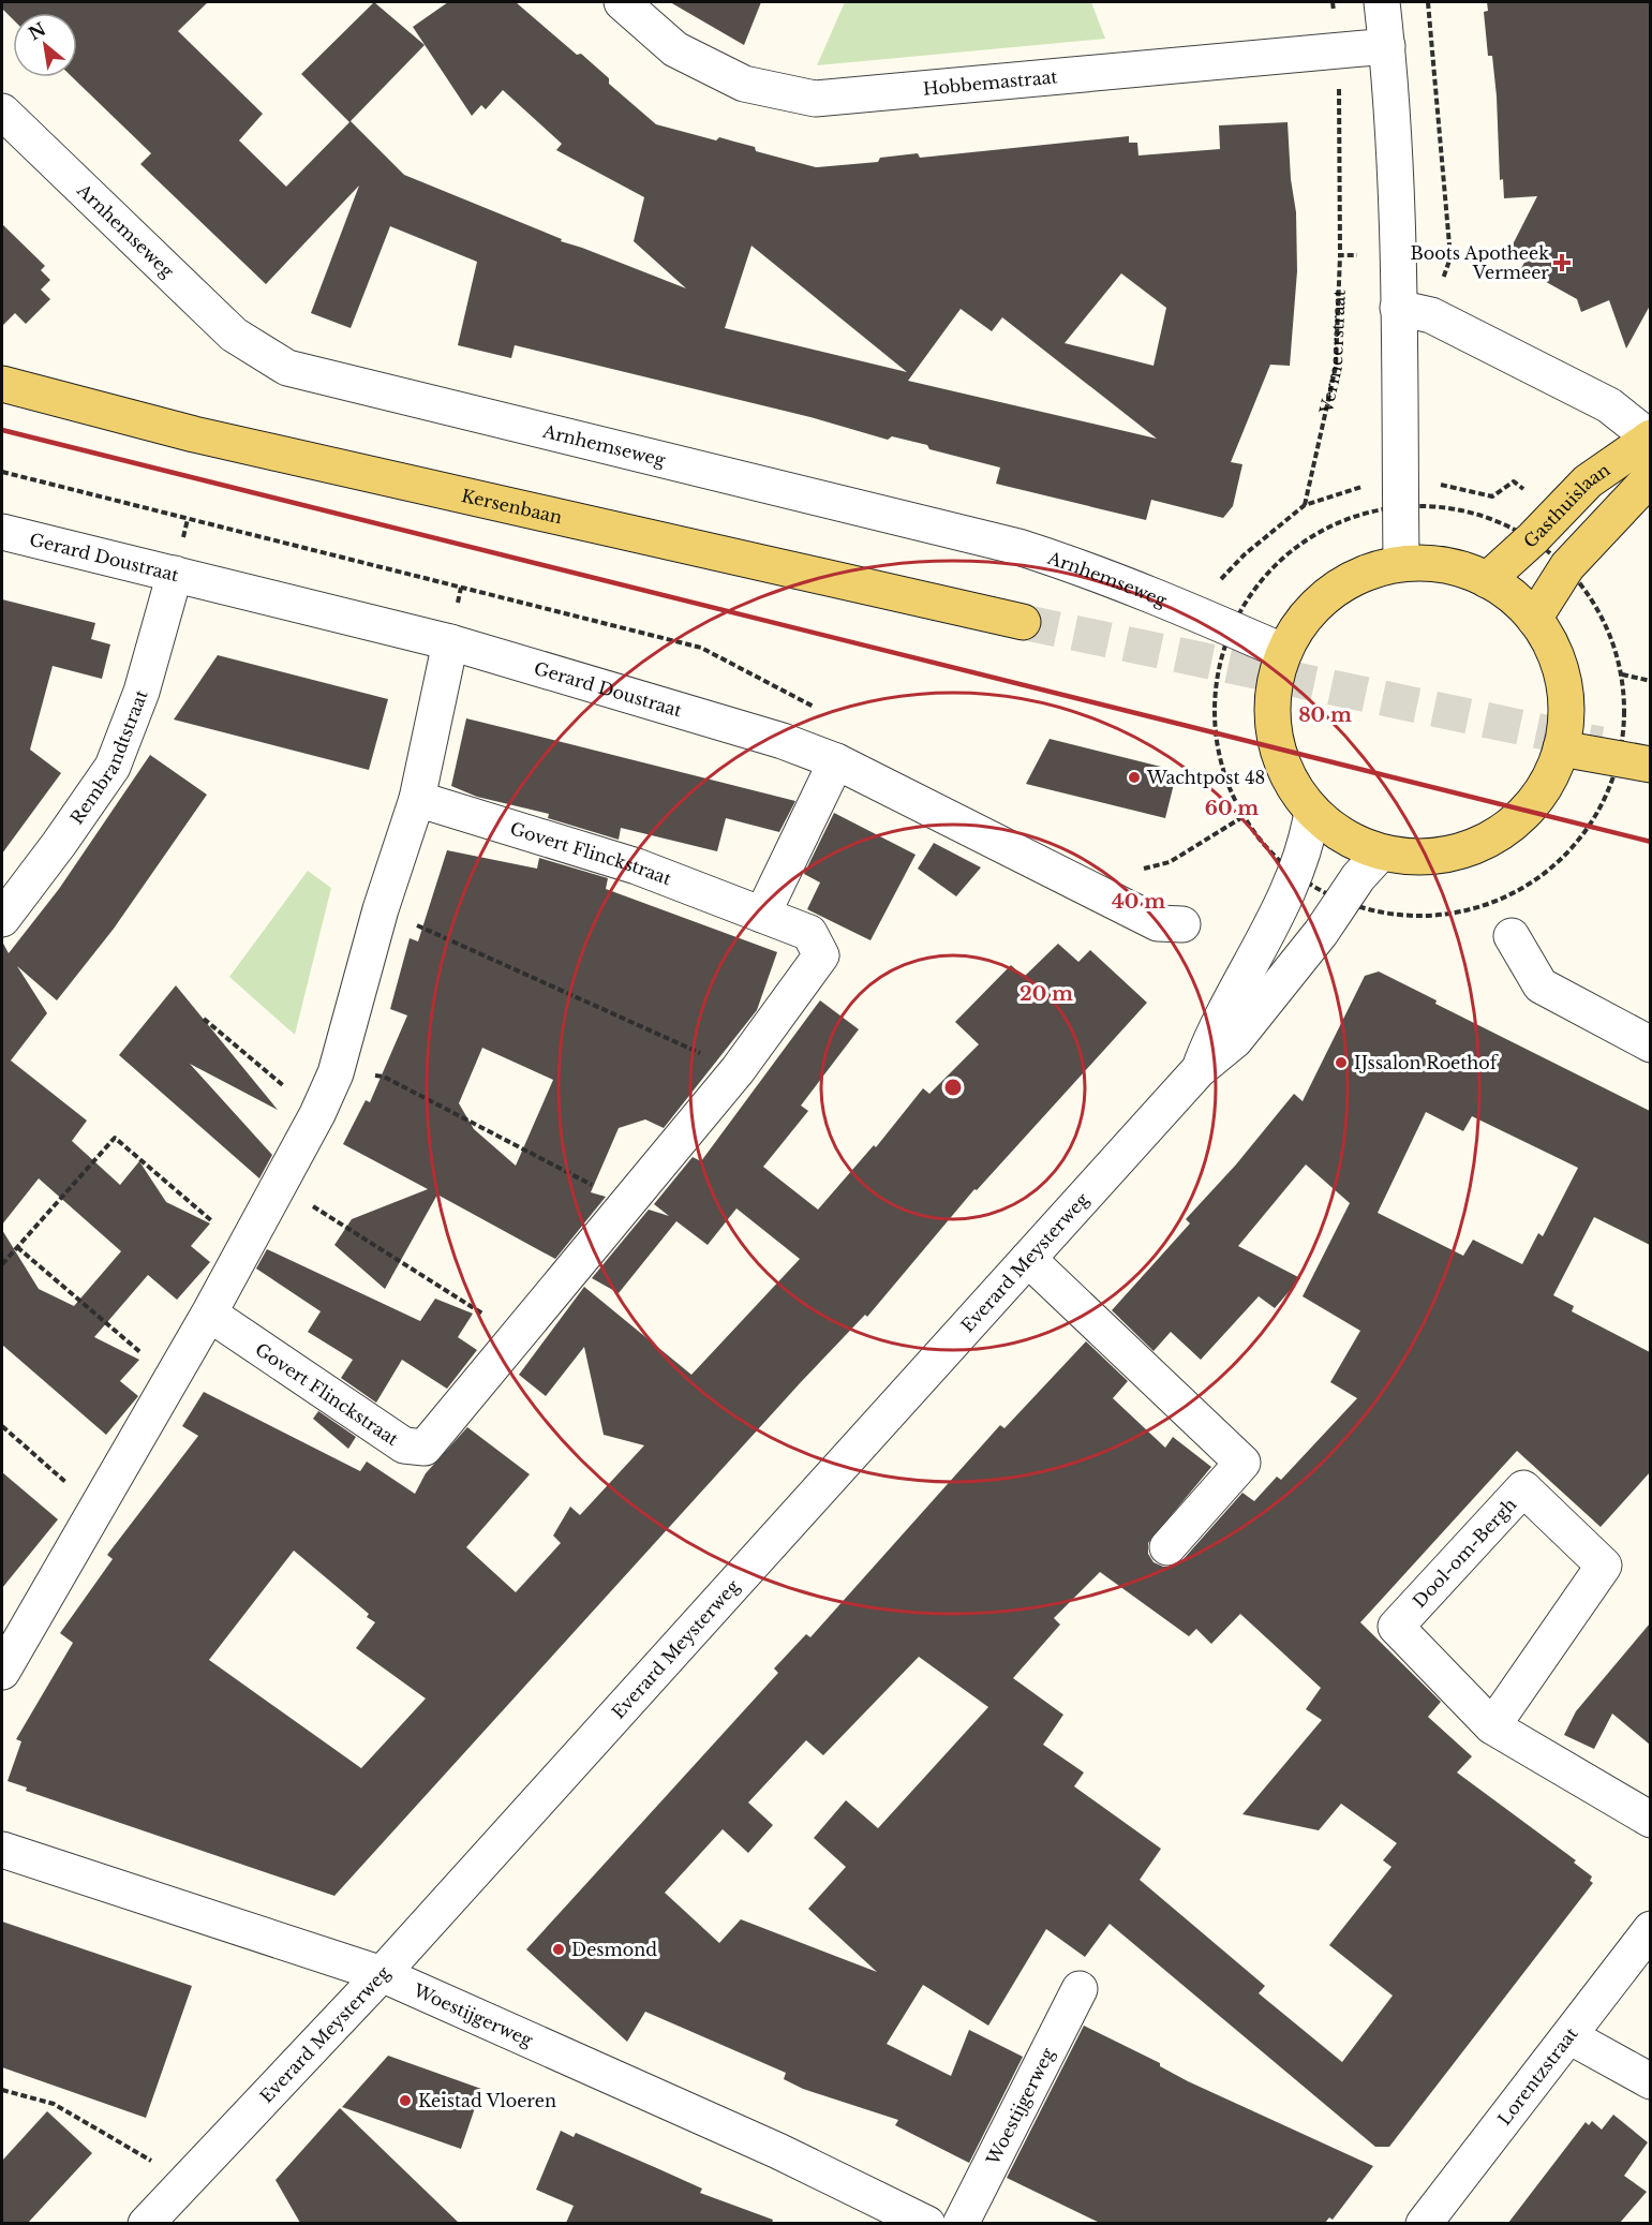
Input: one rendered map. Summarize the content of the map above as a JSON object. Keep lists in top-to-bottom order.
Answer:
{
  "streets": {
    "main road": ["Kersenbaan", "Gasthuislaan"],
    "street": [
      "Hobbemastraat",
      "Arnhemseweg",
      "Gerard Doustraat",
      "Rembrandtstraat",
      "Govert Flinckstraat",
      "Everard Meysterweg",
      "Dool-om-Bergh",
      "Woestijgerweg",
      "Lorentzstraat"
    ],
    "path": ["Vermeerstraat"]
  },
  "crossings": [
    ["Hobbemastraat", "Vermeerstraat"],
    ["Gerard Doustraat", "Rembrandtstraat"],
    ["Everard Meysterweg", "Woestijgerweg"]
  ],
  "places": {
    "health": ["Boots Apotheek Vermeer"],
    "other": [
      "Wachtpost 48",
      "IJssalon Roethof",
      "Desmond",
      "Keistad Vloeren"
    ]
  },
  "north": "top left",
  "rings": [
    "80 m",
    "60 m",
    "40 m",
    "20 m"
  ]
}
